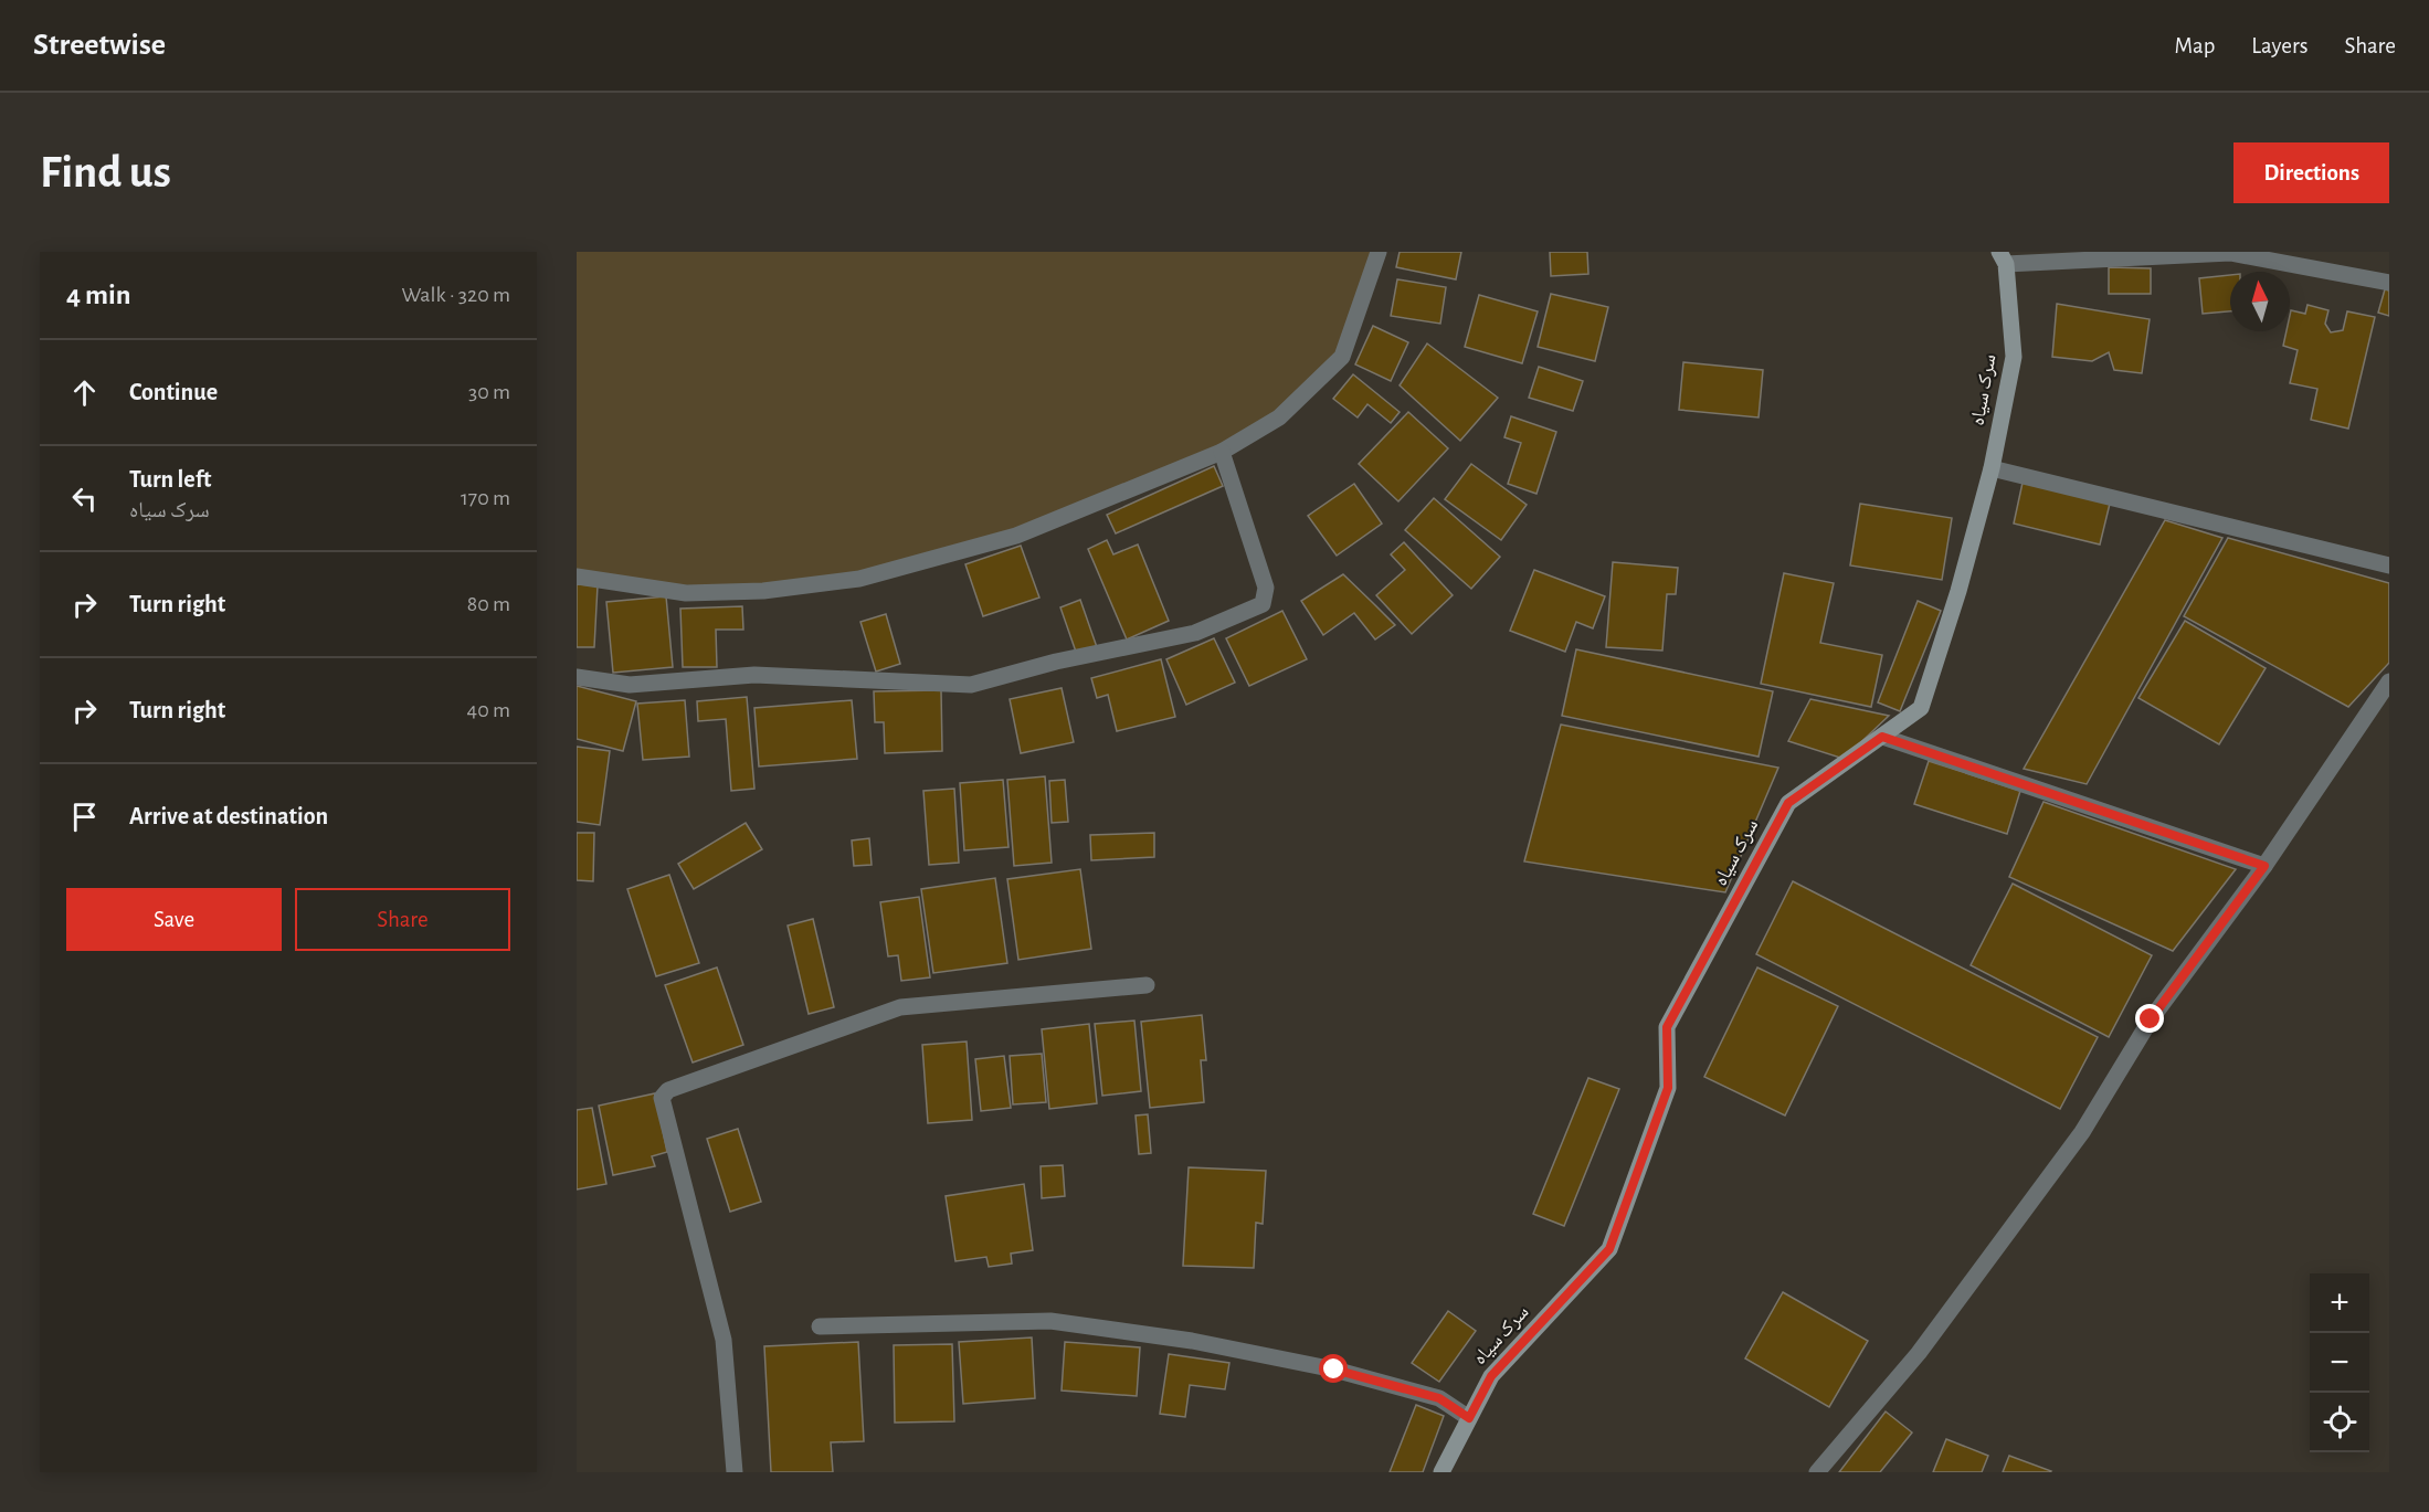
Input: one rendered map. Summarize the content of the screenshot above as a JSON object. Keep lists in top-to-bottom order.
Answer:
{
  "streets": {
    "street": ["سرک سیاه"]
  },
  "north": "top",
  "page": {
    "header": "Streetwise",
    "nav": ["Map", "Layers", "Share"],
    "buttons": [
      "Directions",
      ["Save", "Share"]
    ],
    "title": "Find us",
    "heading": ["4 min", "Walk · 320 m"],
    "list": [
      ["Continue", "30 m"],
      ["Turn left", "سرک سیاه", "170 m"],
      ["Turn right", "80 m"],
      ["Turn right", "40 m"],
      "Arrive at destination"
    ],
    "map_buttons": ["+", "−"]
  }
}
